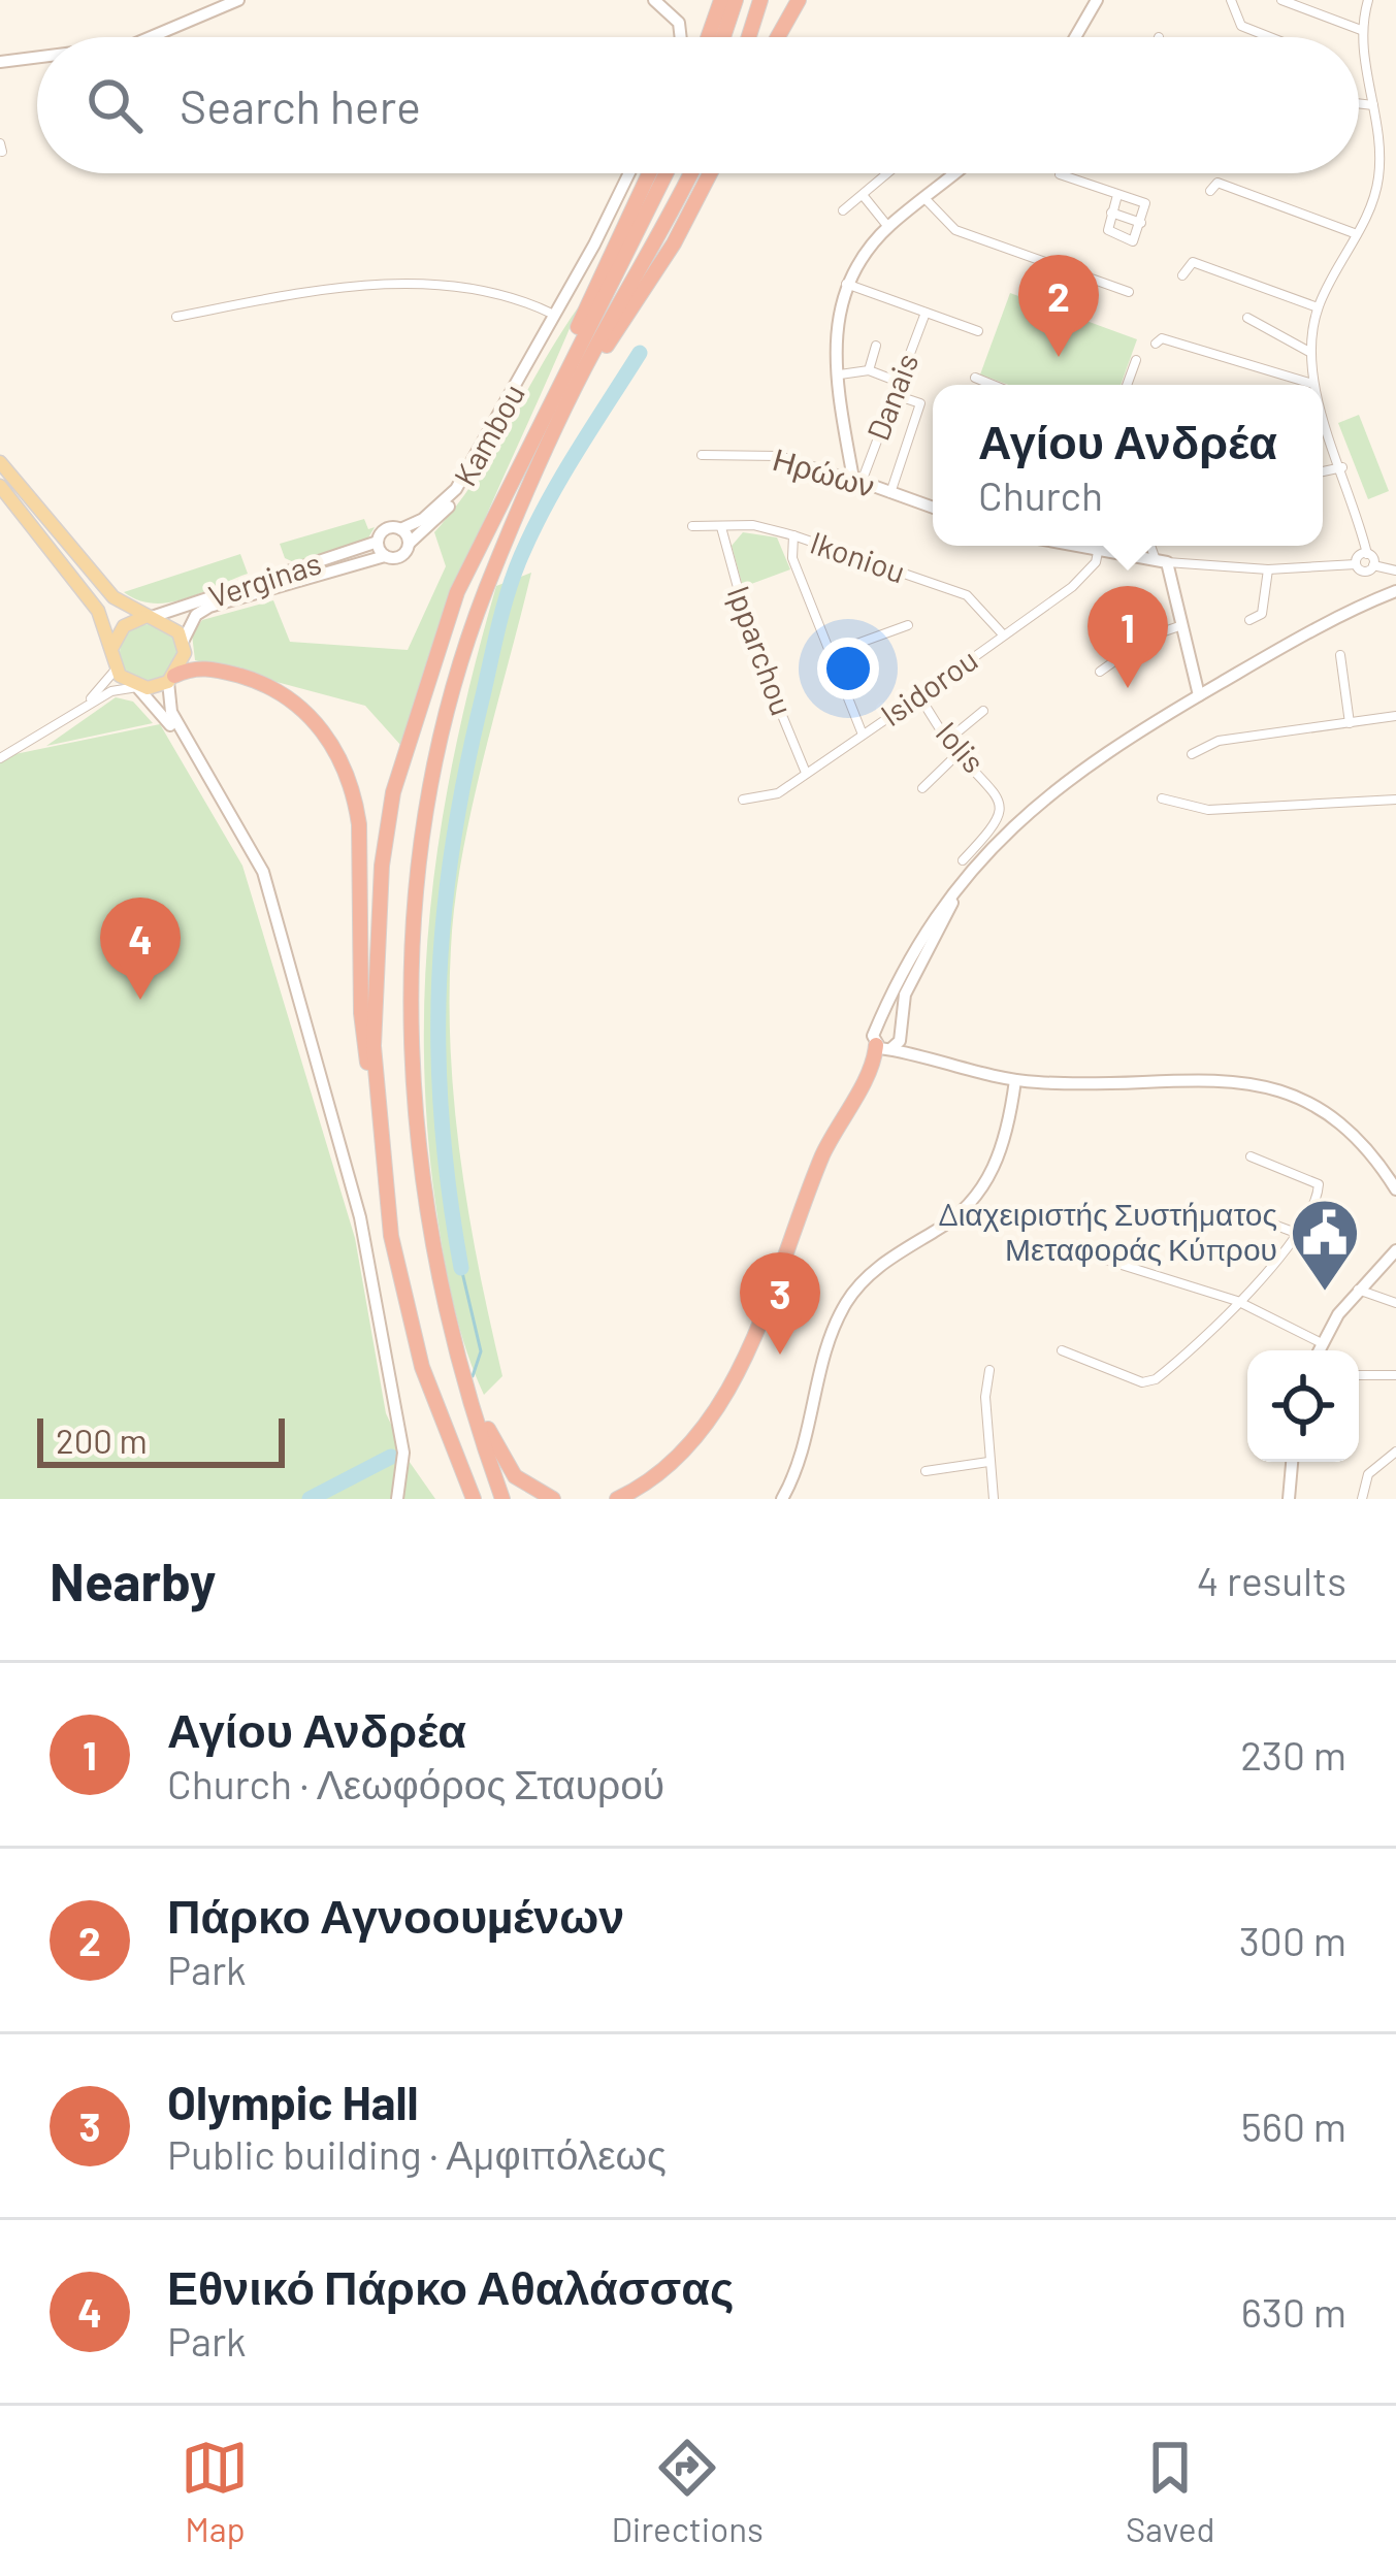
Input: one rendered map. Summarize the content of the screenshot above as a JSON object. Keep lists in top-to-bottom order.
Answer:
{
  "streets": {
    "main road": ["Kambou", "Ηρώων", "Verginas"],
    "street": [
      "Danais",
      "Ikoniou",
      "Ipparchou",
      "Isidorou",
      "Iolis"
    ]
  },
  "crossings": [
    ["Danais", "Ηρώων"],
    ["Kambou", "Verginas"],
    ["Ikoniou", "Ipparchou"],
    ["Ikoniou", "Isidorou"],
    ["Ipparchou", "Isidorou"],
    ["Isidorou", "Iolis"]
  ],
  "places": {
    "public building": ["Διαχειριστής Συστήματος Μεταφοράς Κύπρου"]
  },
  "scale_bar": "200 m",
  "page": {
    "search": "Search here",
    "pins": [
      "2",
      "1",
      "4",
      "3"
    ],
    "popup": ["Αγίου Ανδρέα", "Church"],
    "scale": "200 m",
    "heading": ["Nearby", "4 results"],
    "list": [
      {
        "mark": "1",
        "name": "Αγίου Ανδρέα",
        "note": "Church · Λεωφόρος Σταυρού",
        "value": "230 m"
      },
      {
        "mark": "2",
        "name": "Πάρκο Αγνοουμένων",
        "note": "Park",
        "value": "300 m"
      },
      {
        "mark": "3",
        "name": "Olympic Hall",
        "note": "Public building · Αμφιπόλεως",
        "value": "560 m"
      },
      {
        "mark": "4",
        "name": "Εθνικό Πάρκο Αθαλάσσας",
        "note": "Park",
        "value": "630 m"
      }
    ],
    "nav": ["Map", "Directions", "Saved"]
  }
}
